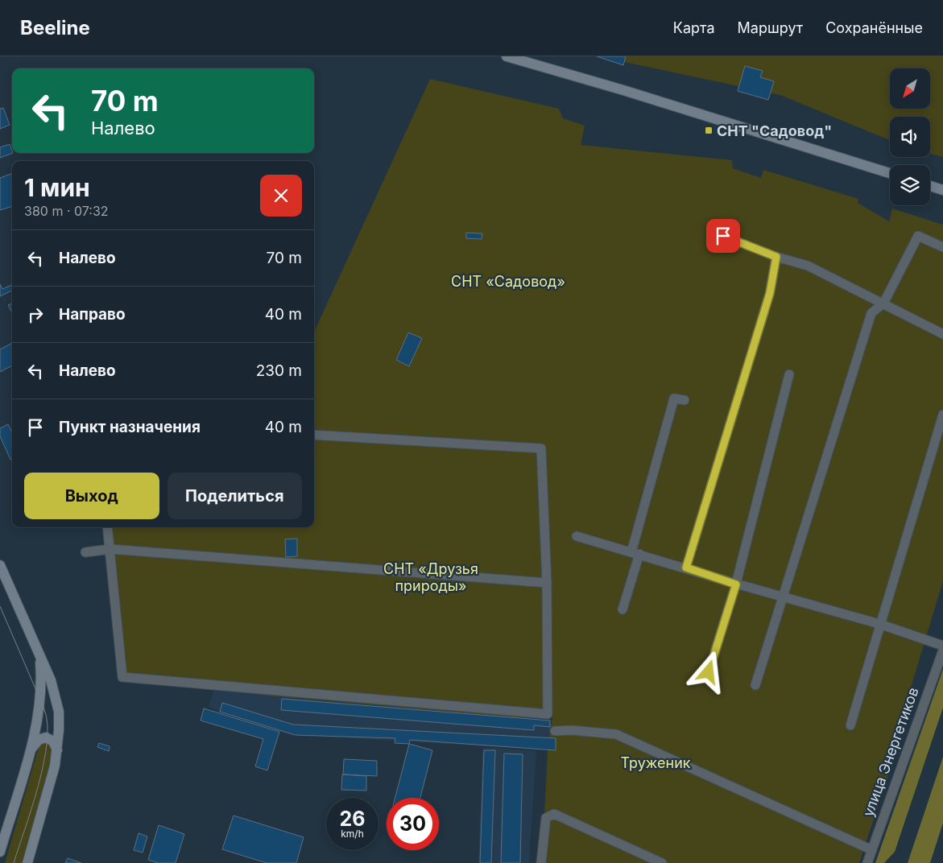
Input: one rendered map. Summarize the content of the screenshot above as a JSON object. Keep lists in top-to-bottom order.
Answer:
{
  "streets": {
    "street": ["улица Энергетиков"]
  },
  "parks": ["СНТ «Садовод»", "СНТ «Друзья природы»", "Труженик"],
  "places": {
    "transit": ["СНТ \"Садовод\""]
  },
  "north": "bottom left",
  "page": {
    "header": "Beeline",
    "nav": ["Карта", "Маршрут", "Сохранённые"],
    "turn": ["70 m", "Налево"],
    "heading": ["1 мин", "380 m · 07:32"],
    "list": [
      {
        "name": "Налево",
        "value": "70 m"
      },
      {
        "name": "Направо",
        "value": "40 m"
      },
      {
        "name": "Налево",
        "value": "230 m"
      },
      {
        "name": "Пункт назначения",
        "value": "40 m"
      }
    ],
    "buttons": ["Выход", "Поделиться"],
    "speed": "26 km/h",
    "limit": "30"
  }
}
